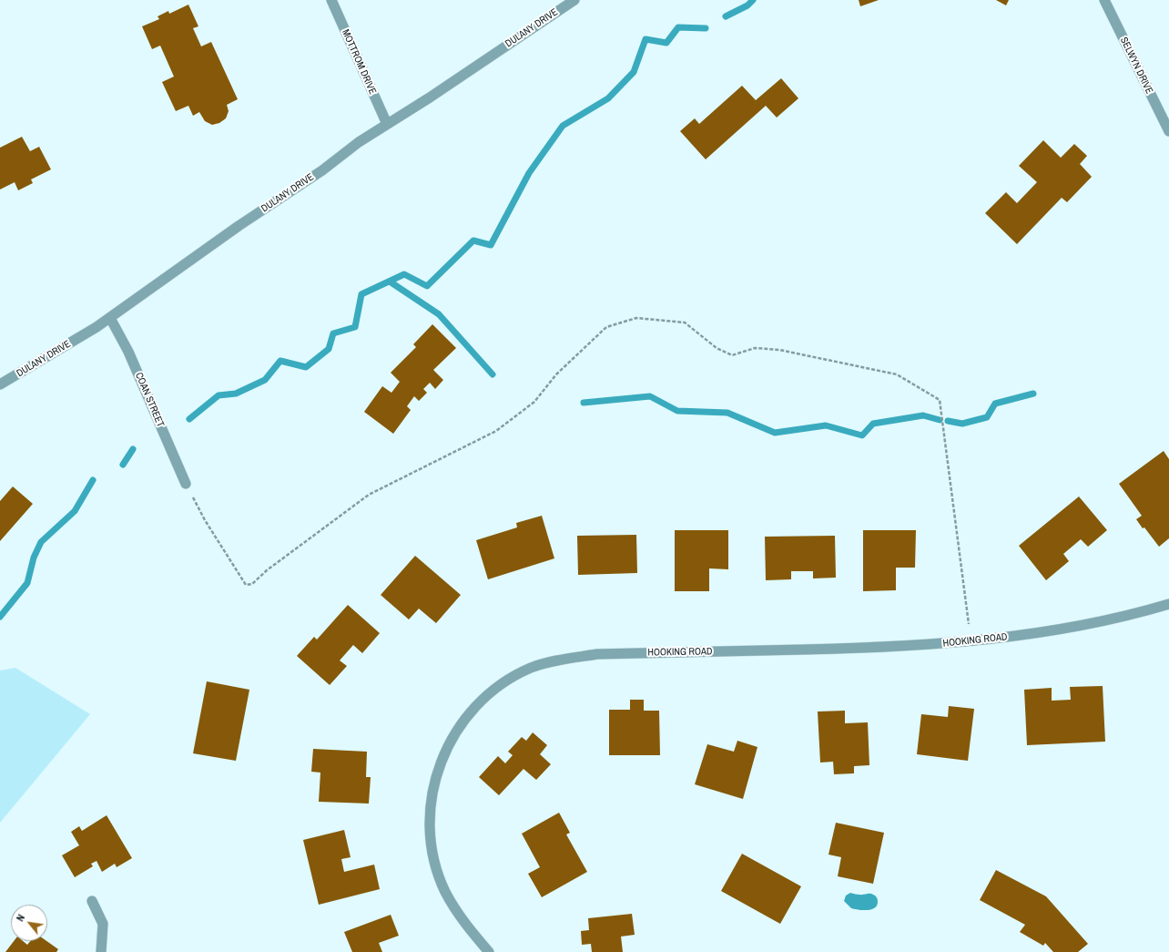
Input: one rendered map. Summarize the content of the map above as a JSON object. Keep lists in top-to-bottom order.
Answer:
{
  "streets": {
    "street": [
      "DULANY DRIVE",
      "MOTTROM DRIVE",
      "SELWYN DRIVE",
      "COAN STREET",
      "HOOKING ROAD"
    ]
  },
  "crossings": [
    ["DULANY DRIVE", "MOTTROM DRIVE"],
    ["DULANY DRIVE", "COAN STREET"]
  ],
  "north": "top left"
}
